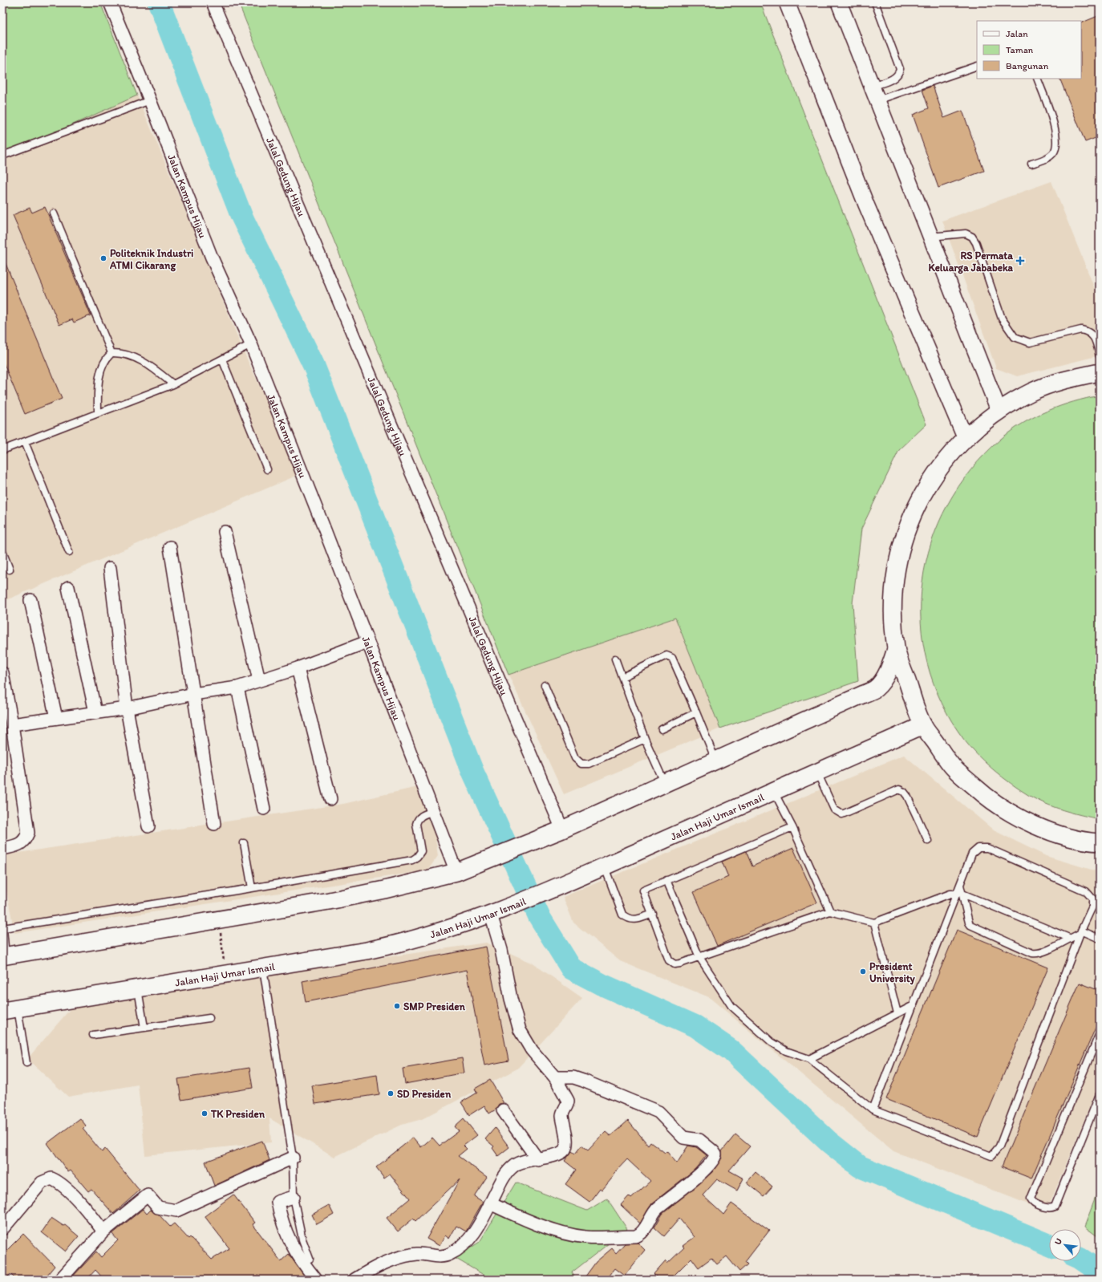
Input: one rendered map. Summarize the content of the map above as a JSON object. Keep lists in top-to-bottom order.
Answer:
{
  "streets": {
    "main road": ["Jalan Haji Umar Ismail"],
    "street": ["Jalal Gedung Hijau", "Jalan Kampus Hijau"]
  },
  "places": {
    "other": [
      "Politeknik Industri ATMI Cikarang",
      "President University",
      "SMP Presiden",
      "SD Presiden",
      "TK Presiden"
    ],
    "health": ["RS Permata Keluarga Jababeka"]
  },
  "legend": ["Jalan", "Taman", "Bangunan"],
  "north": "top left"
}
